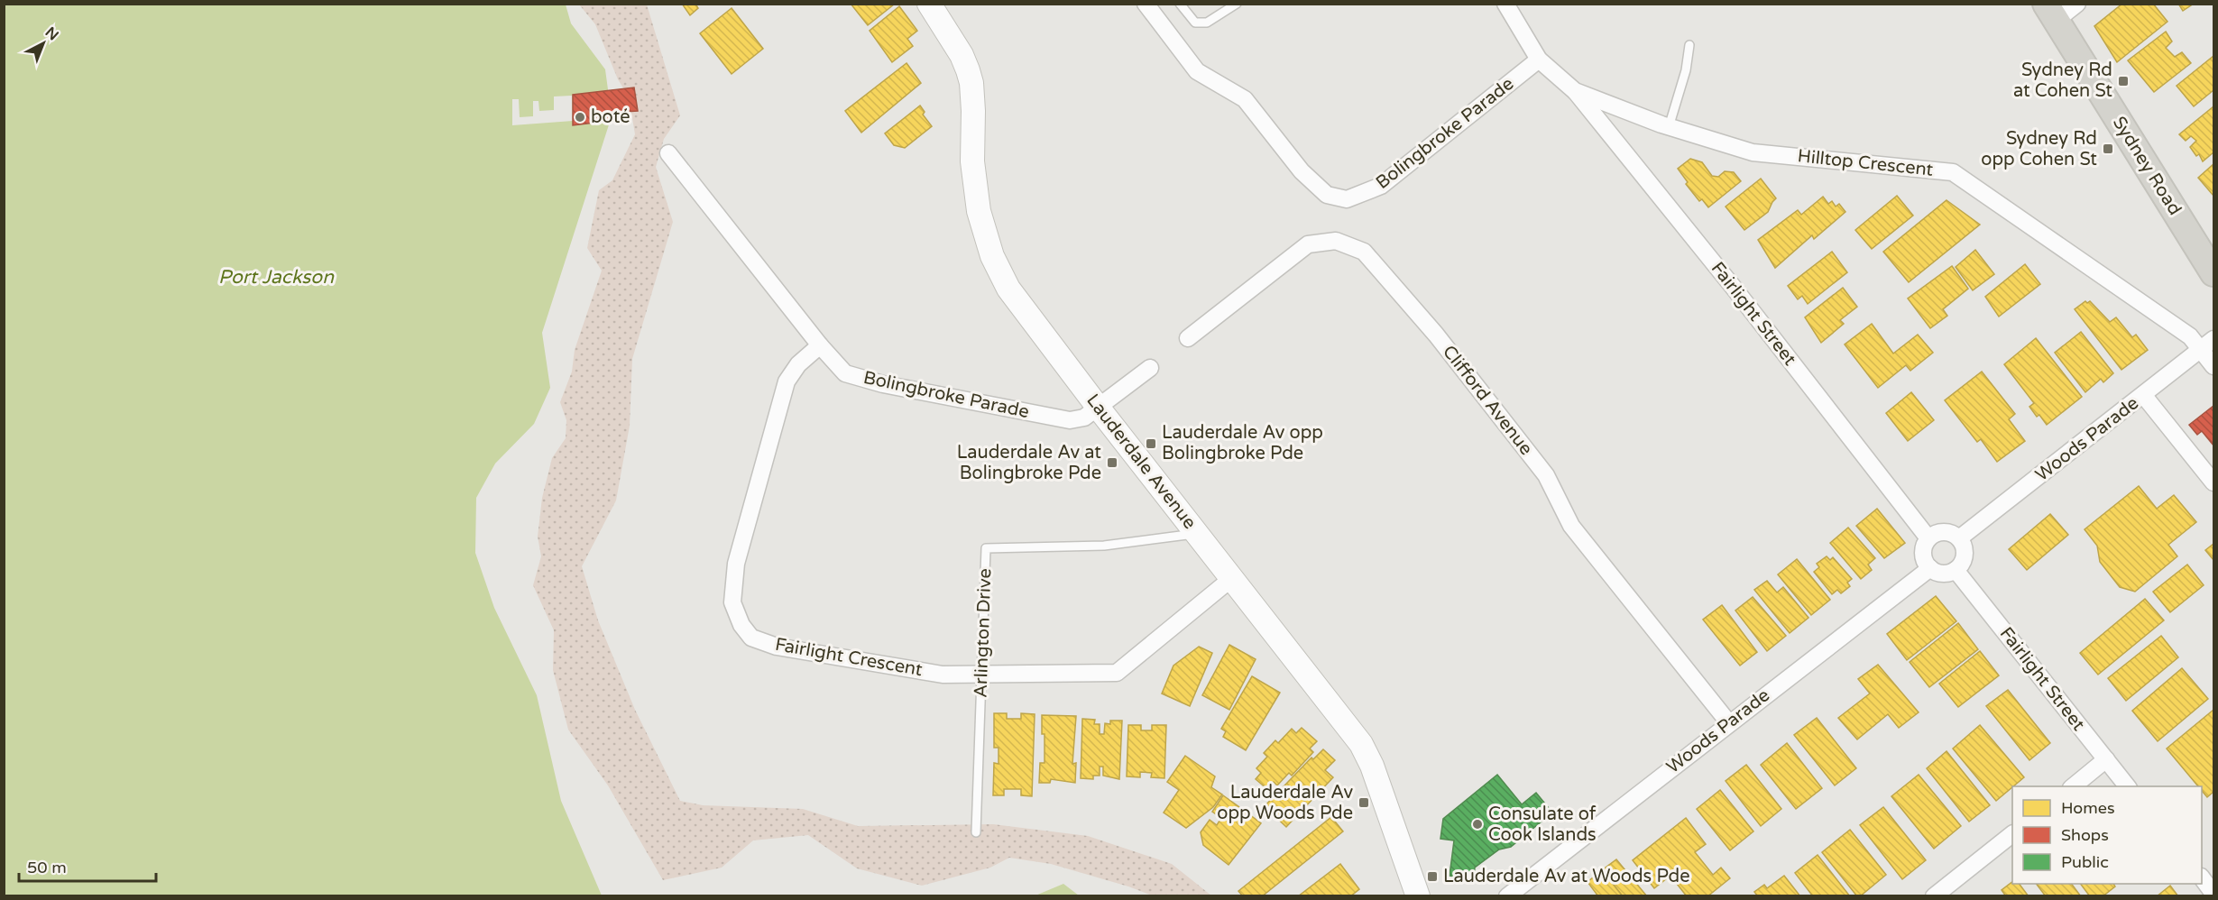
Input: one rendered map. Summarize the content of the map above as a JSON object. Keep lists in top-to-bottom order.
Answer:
{
  "streets": {
    "main road": ["Sydney Road", "Lauderdale Avenue"],
    "street": [
      "Bolingbroke Parade",
      "Hilltop Crescent",
      "Fairlight Street",
      "Clifford Avenue",
      "Woods Parade",
      "Fairlight Crescent"
    ],
    "lane": ["Arlington Drive"]
  },
  "crossings": [
    ["Bolingbroke Parade", "Hilltop Crescent"],
    ["Bolingbroke Parade", "Lauderdale Avenue"],
    ["Bolingbroke Parade", "Fairlight Crescent"],
    ["Hilltop Crescent", "Fairlight Street"],
    ["Hilltop Crescent", "Woods Parade"],
    ["Fairlight Street", "Woods Parade"],
    ["Clifford Avenue", "Woods Parade"],
    ["Lauderdale Avenue", "Arlington Drive"],
    ["Lauderdale Avenue", "Fairlight Crescent"],
    ["Arlington Drive", "Fairlight Crescent"]
  ],
  "water": ["Port Jackson"],
  "places": {
    "transit": [
      "Sydney Rd at Cohen St",
      "Sydney Rd opp Cohen St",
      "Lauderdale Av opp Bolingbroke Pde",
      "Lauderdale Av at Bolingbroke Pde",
      "Lauderdale Av opp Woods Pde",
      "Lauderdale Av at Woods Pde"
    ],
    "other": ["boté", "Consulate of Cook Islands"]
  },
  "legend": ["Homes", "Shops", "Public"],
  "scale_bar": "50 m",
  "north": "top right"
}
